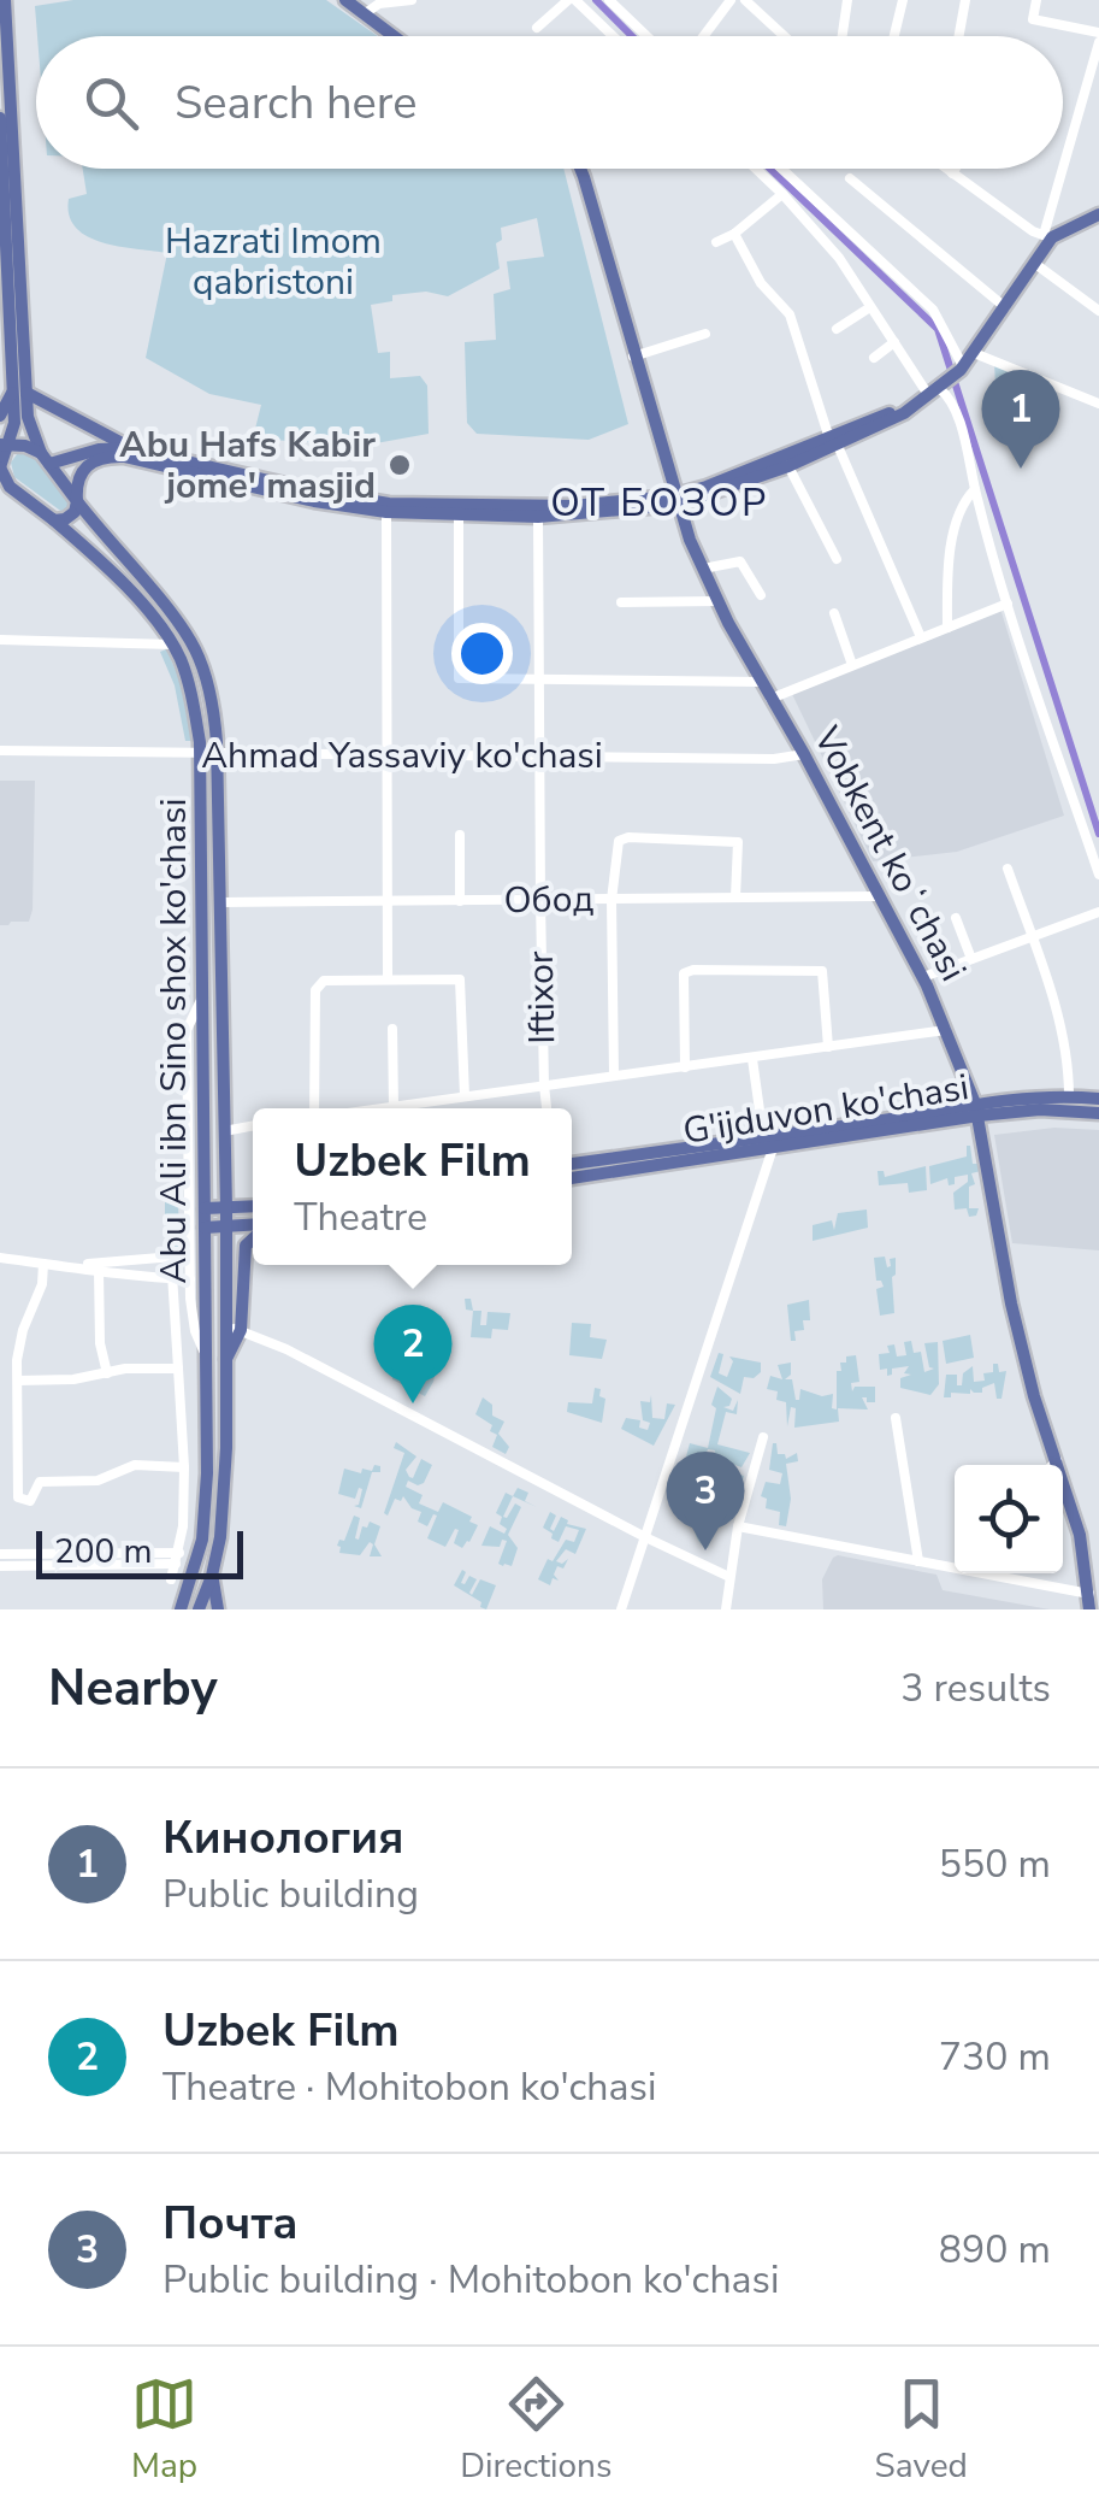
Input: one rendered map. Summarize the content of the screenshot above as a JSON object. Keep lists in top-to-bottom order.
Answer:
{
  "streets": {
    "main road": ["Vobkent koʻchasi", "Abu Ali ibn Sino shox ko'chasi", "G'ijduvon ko'chasi"],
    "street": ["Ahmad Yassaviy ko'chasi", "Обод", "Iftixor"]
  },
  "crossings": [
    ["Ahmad Yassaviy ko'chasi", "Vobkent koʻchasi"],
    ["Ahmad Yassaviy ko'chasi", "Iftixor"],
    ["Ahmad Yassaviy ko'chasi", "Abu Ali ibn Sino shox ko'chasi"],
    ["Vobkent koʻchasi", "Обод"],
    ["Vobkent koʻchasi", "G'ijduvon ko'chasi"],
    ["Обод", "Iftixor"],
    ["Обод", "Abu Ali ibn Sino shox ko'chasi"]
  ],
  "districts": ["ОТ БОЗОР"],
  "parks": ["Hazrati Imom qabristoni"],
  "places": ["Abu Hafs Kabir jome' masjid"],
  "scale_bar": "200 m",
  "page": {
    "search": "Search here",
    "pins": ["1", "2", "3"],
    "popup": ["Uzbek Film", "Theatre"],
    "scale": "200 m",
    "heading": ["Nearby", "3 results"],
    "list": [
      {
        "mark": "1",
        "name": "Кинология",
        "note": "Public building",
        "value": "550 m"
      },
      {
        "mark": "2",
        "name": "Uzbek Film",
        "note": "Theatre · Mohitobon ko'chasi",
        "value": "730 m"
      },
      {
        "mark": "3",
        "name": "Почта",
        "note": "Public building · Mohitobon ko'chasi",
        "value": "890 m"
      }
    ],
    "nav": ["Map", "Directions", "Saved"]
  }
}
